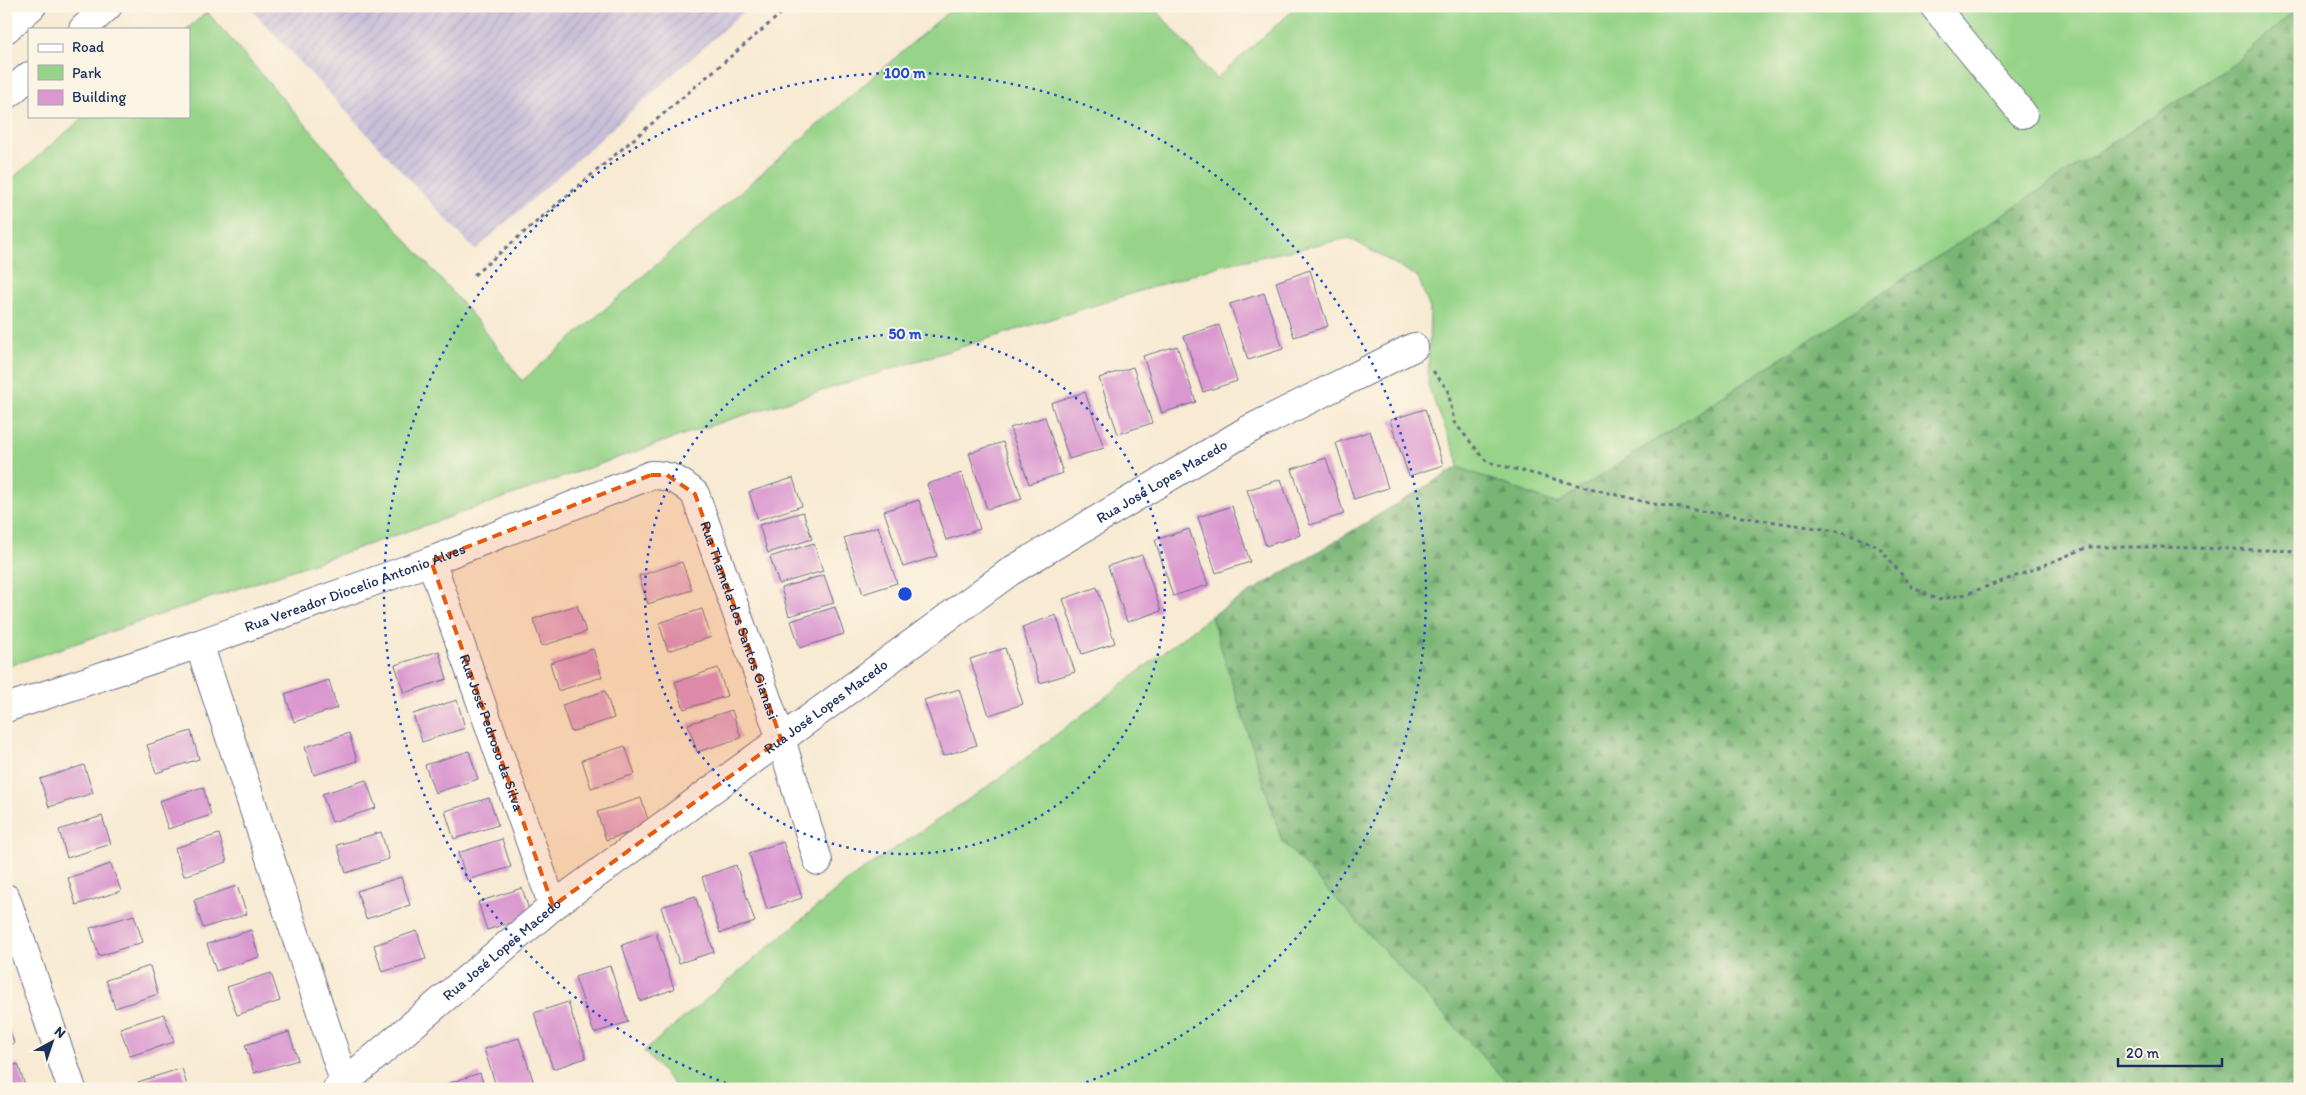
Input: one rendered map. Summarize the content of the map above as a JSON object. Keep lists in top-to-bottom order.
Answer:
{
  "streets": {
    "street": [
      "Rua José Lopes Macedo",
      "Rua Vereador Diocelio Antonio Alves",
      "Rua Thamela dos Santos Gianasi",
      "Rua José Pedroso da Silva"
    ]
  },
  "crossings": [
    ["Rua José Lopes Macedo", "Rua Thamela dos Santos Gianasi"],
    ["Rua José Lopes Macedo", "Rua José Pedroso da Silva"],
    ["Rua Vereador Diocelio Antonio Alves", "Rua Thamela dos Santos Gianasi"],
    ["Rua Vereador Diocelio Antonio Alves", "Rua José Pedroso da Silva"]
  ],
  "legend": ["Road", "Park", "Building"],
  "scale_bar": "20 m",
  "north": "top right",
  "rings": ["100 m", "50 m"]
}
